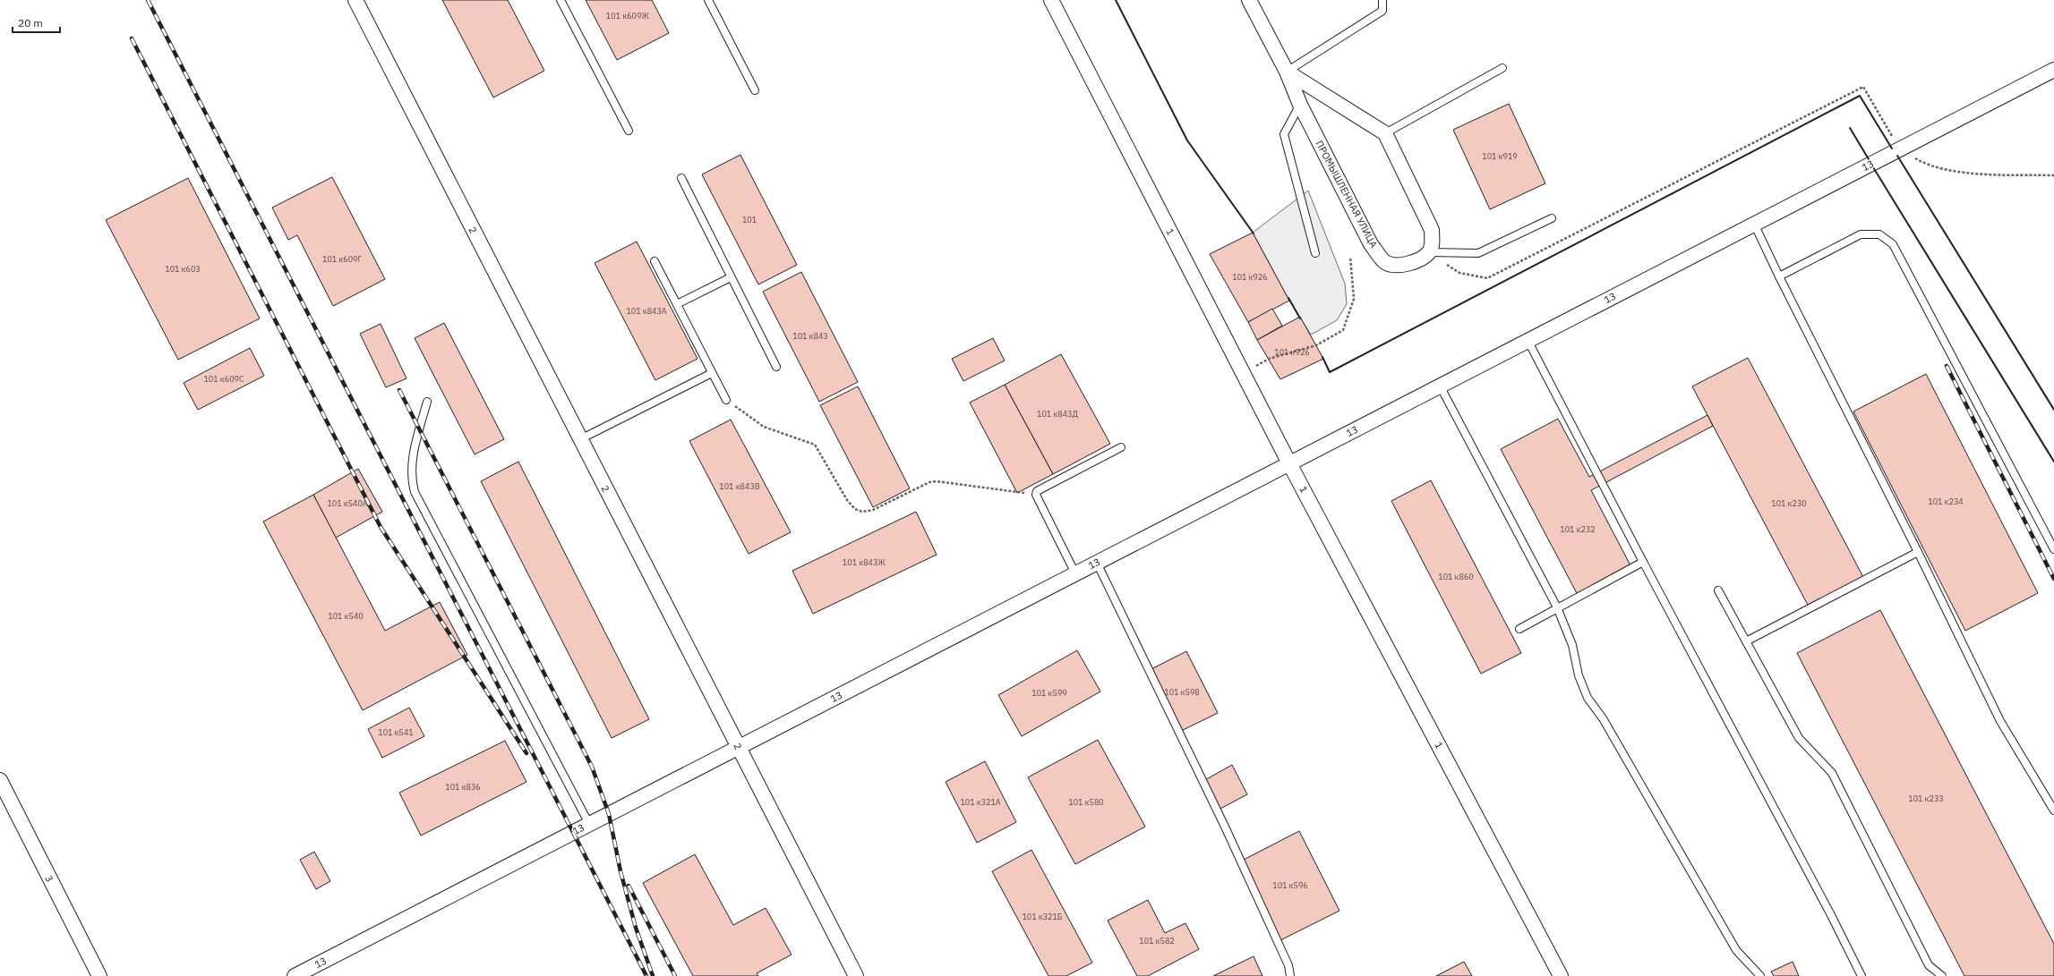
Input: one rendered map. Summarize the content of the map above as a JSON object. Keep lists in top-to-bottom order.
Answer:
{
  "streets": {
    "street": [
      "13",
      "ПРОМЫШЛЕННАЯ УЛИЦА",
      "2",
      "1",
      "3"
    ]
  },
  "crossings": [
    ["13", "2"],
    ["13", "1"]
  ],
  "house_numbers": [
    "101 к609Ж",
    "101 к919",
    "101",
    "101 к609Г",
    "101 к603",
    "101 к926",
    "101 к843А",
    "101 к843",
    "101 к926",
    "101 к609С",
    "101 к843Д",
    "101 к843В",
    "101 к234",
    "101 к540А",
    "101 к230",
    "101 к232",
    "101 к843Ж",
    "101 к860",
    "101 к540",
    "101 к598",
    "101 к599",
    "101 к541",
    "101 к836",
    "101 к233",
    "101 к321А",
    "101 к580",
    "101 к596",
    "101 к321Б",
    "101 к582"
  ],
  "scale_bar": "20 m"
}
